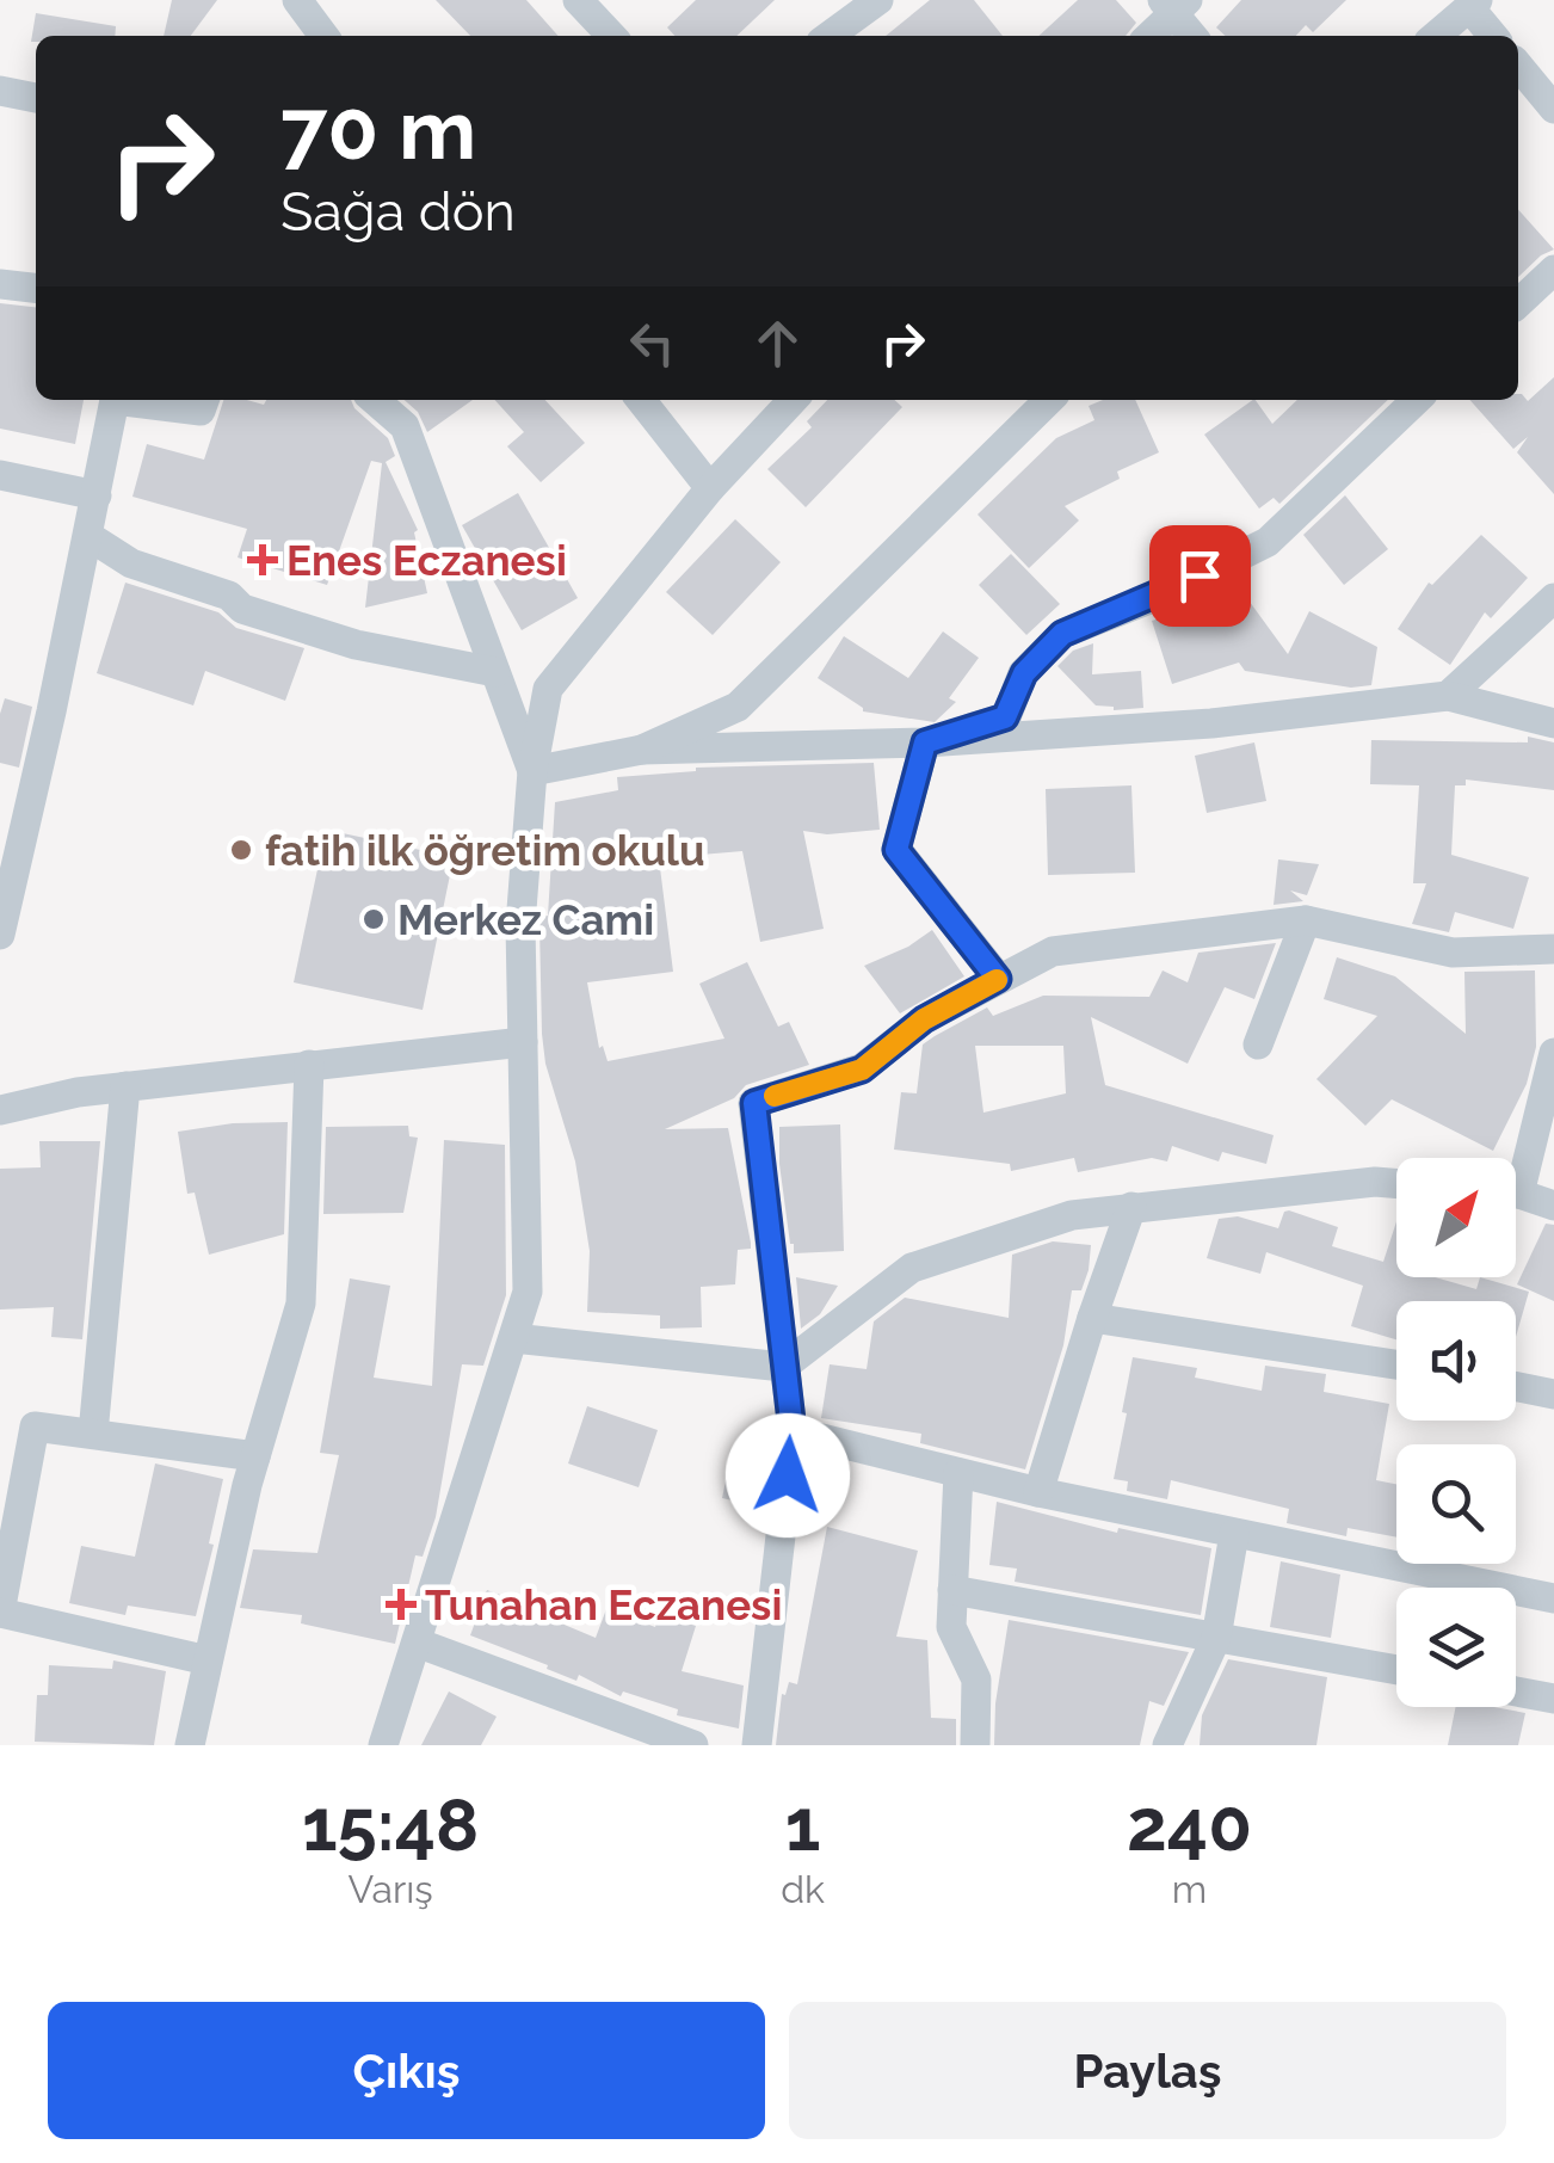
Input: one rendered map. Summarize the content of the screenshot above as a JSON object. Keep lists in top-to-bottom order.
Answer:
{
  "places": {
    "health": ["Enes Eczanesi", "Tunahan Eczanesi"],
    "other": ["fatih ilk öğretim okulu", "Merkez Cami"]
  },
  "north": "top right",
  "page": {
    "turn": ["70 m", "Sağa dön"],
    "eta": [
      "15:48",
      "Varış",
      "1",
      "dk",
      "240",
      "m"
    ],
    "buttons": ["Çıkış", "Paylaş"]
  }
}
